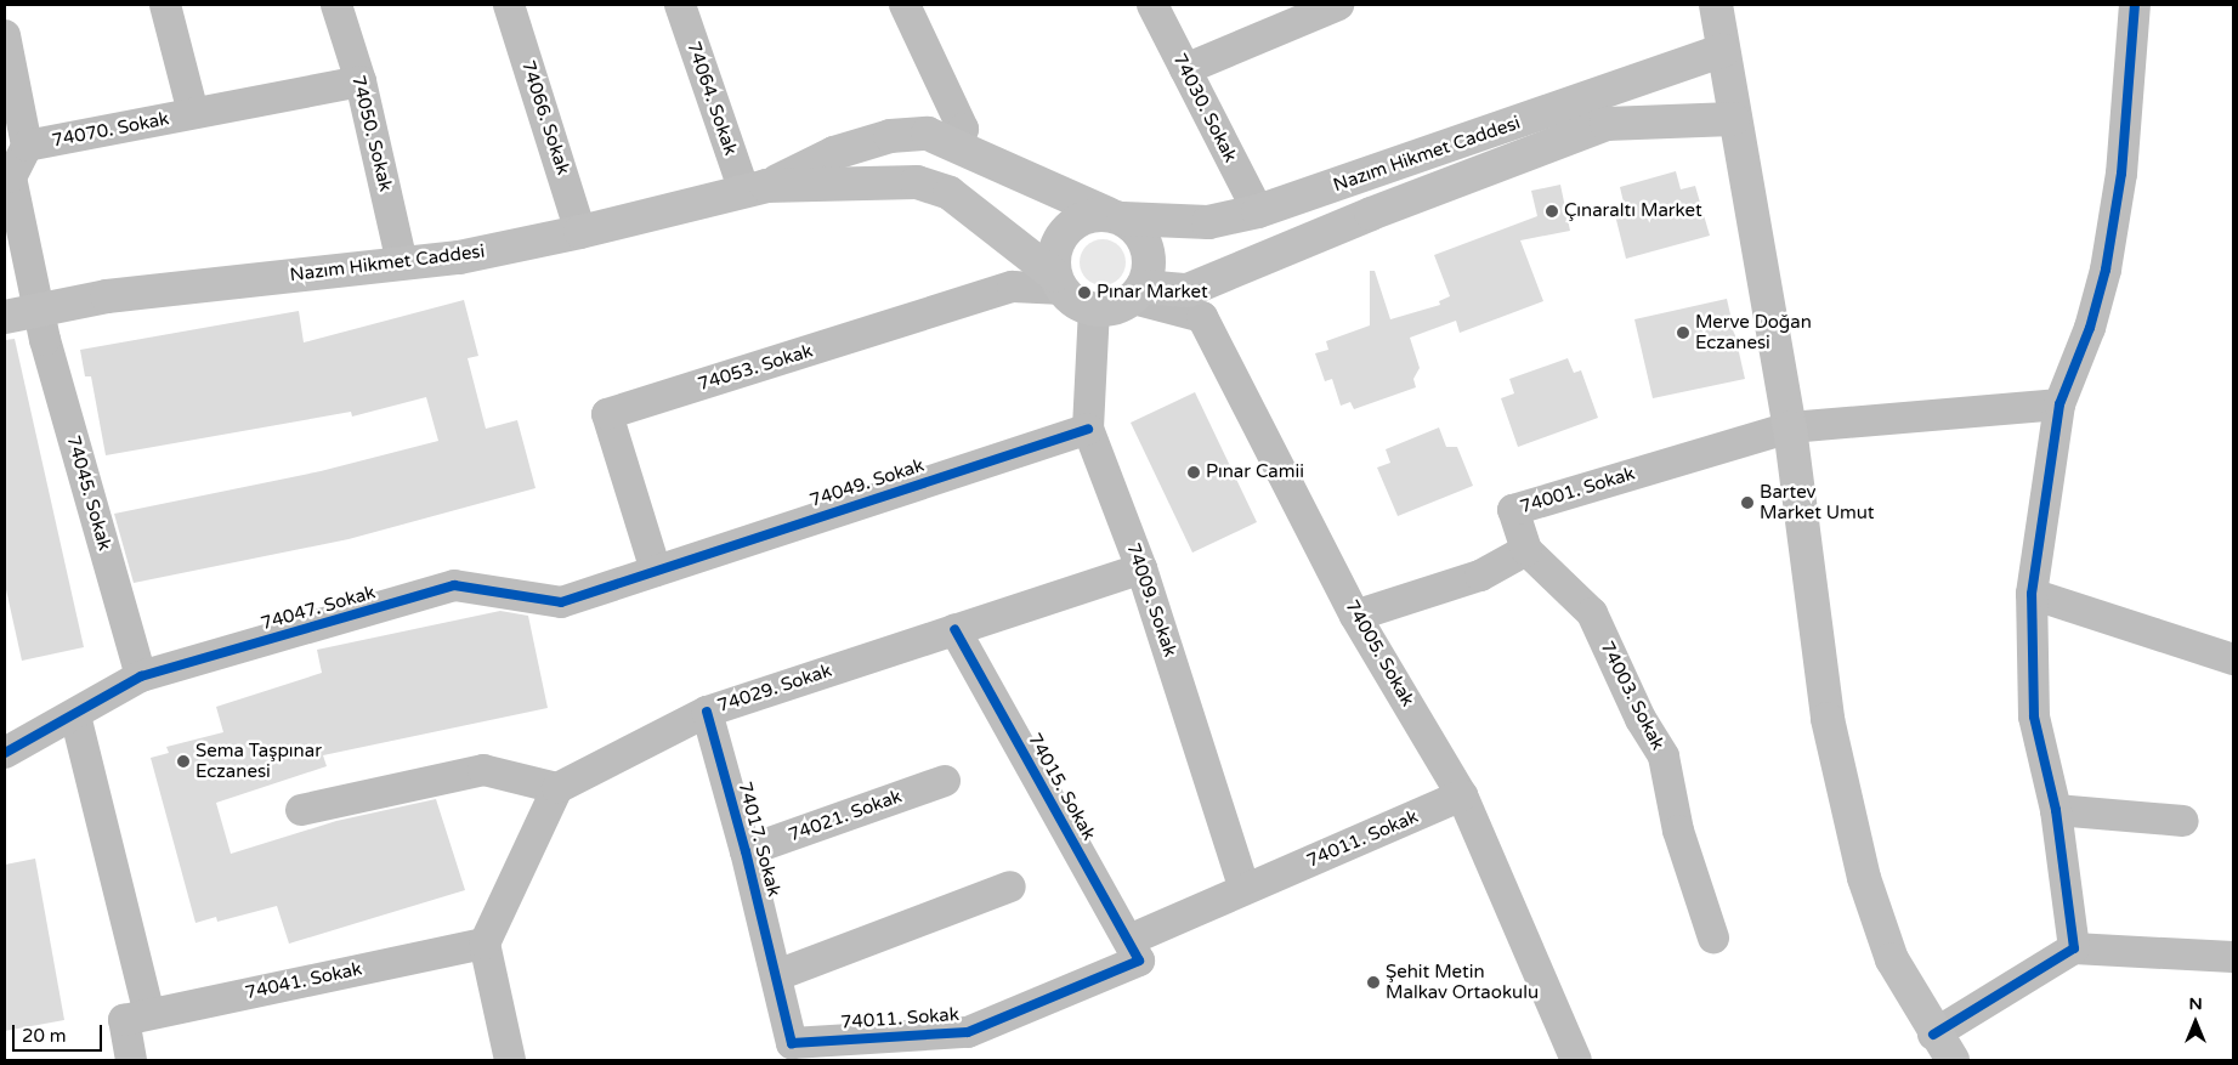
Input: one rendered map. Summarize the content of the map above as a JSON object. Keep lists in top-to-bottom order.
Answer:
{
  "streets": {
    "main road": ["Nazım Hikmet Caddesi"],
    "street": [
      "74064. Sokak",
      "74030. Sokak",
      "74066. Sokak",
      "74070. Sokak",
      "74050. Sokak",
      "74053. Sokak",
      "74049. Sokak",
      "74001. Sokak",
      "74045. Sokak",
      "74009. Sokak",
      "74047. Sokak",
      "74005. Sokak",
      "74029. Sokak",
      "74003. Sokak",
      "74015. Sokak",
      "74021. Sokak",
      "74017. Sokak",
      "74011. Sokak",
      "74041. Sokak"
    ]
  },
  "crossings": [
    ["74064. Sokak", "Nazım Hikmet Caddesi"],
    ["74030. Sokak", "Nazım Hikmet Caddesi"],
    ["74066. Sokak", "Nazım Hikmet Caddesi"],
    ["74070. Sokak", "74050. Sokak"],
    ["74070. Sokak", "Nazım Hikmet Caddesi"],
    ["74070. Sokak", "74045. Sokak"],
    ["74050. Sokak", "Nazım Hikmet Caddesi"],
    ["Nazım Hikmet Caddesi", "74053. Sokak"],
    ["Nazım Hikmet Caddesi", "74045. Sokak"],
    ["Nazım Hikmet Caddesi", "74009. Sokak"],
    ["Nazım Hikmet Caddesi", "74005. Sokak"],
    ["74053. Sokak", "74049. Sokak"],
    ["74053. Sokak", "74009. Sokak"],
    ["74053. Sokak", "74047. Sokak"],
    ["74053. Sokak", "74005. Sokak"],
    ["74049. Sokak", "74009. Sokak"],
    ["74049. Sokak", "74047. Sokak"],
    ["74001. Sokak", "74003. Sokak"],
    ["74045. Sokak", "74047. Sokak"],
    ["74009. Sokak", "74005. Sokak"],
    ["74009. Sokak", "74029. Sokak"],
    ["74009. Sokak", "74011. Sokak"],
    ["74005. Sokak", "74011. Sokak"],
    ["74029. Sokak", "74015. Sokak"],
    ["74029. Sokak", "74017. Sokak"],
    ["74015. Sokak", "74011. Sokak"],
    ["74021. Sokak", "74017. Sokak"],
    ["74017. Sokak", "74011. Sokak"]
  ],
  "places": [
    "Çınaraltı Market",
    "Pınar Market",
    "Merve Doğan Eczanesi",
    "Pınar Camii",
    "Bartev Market Umut",
    "Sema Taşpınar Eczanesi",
    "Şehit Metin Malkav Ortaokulu"
  ],
  "scale_bar": "20 m",
  "north": "top"
}
